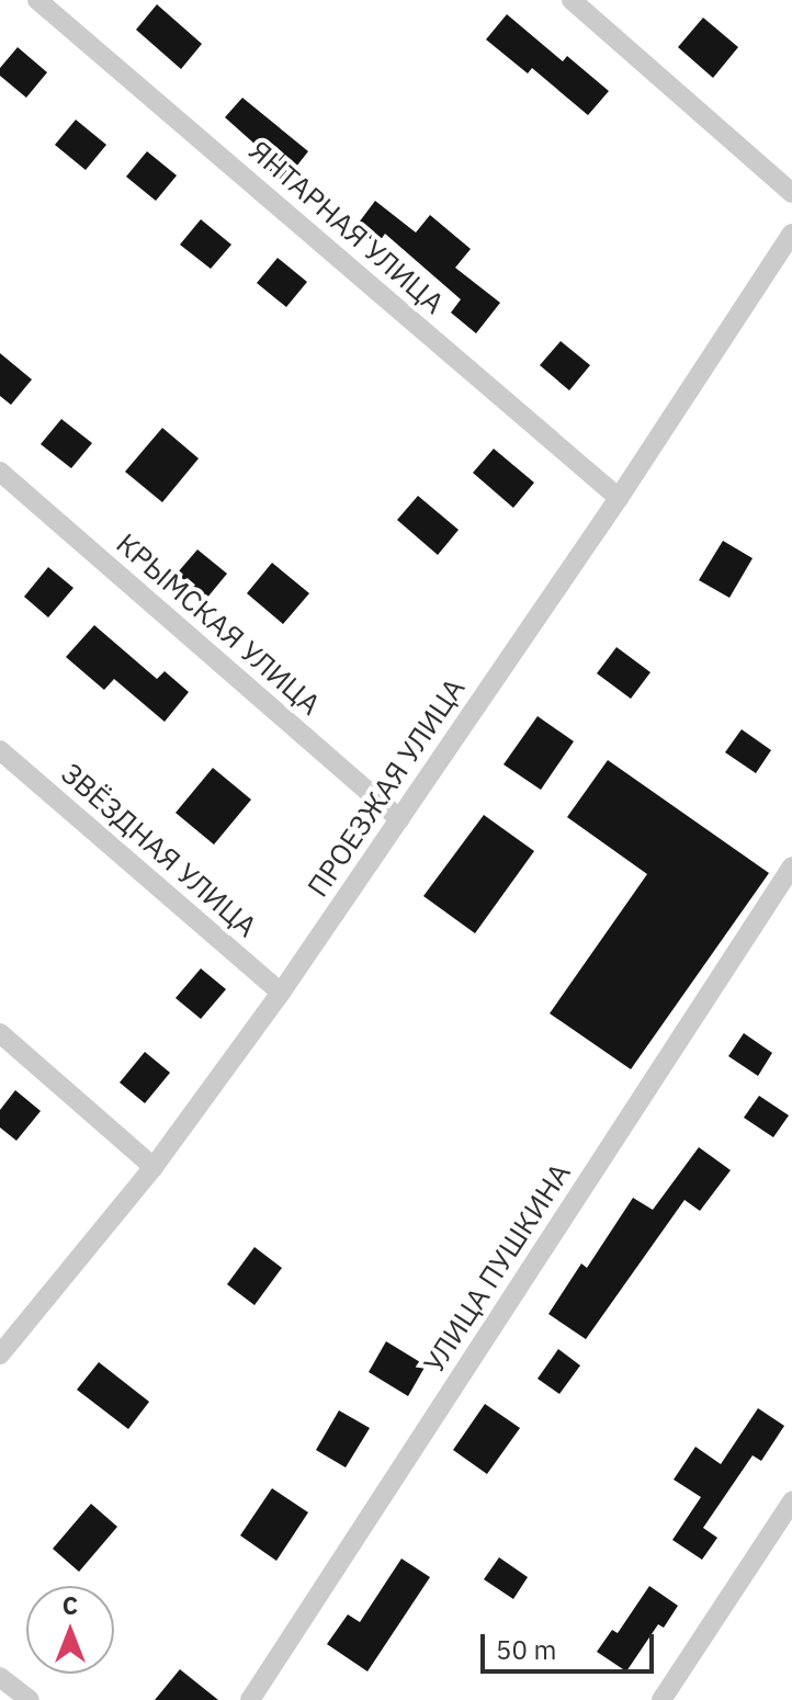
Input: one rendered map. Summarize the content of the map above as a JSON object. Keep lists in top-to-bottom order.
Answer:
{
  "streets": {
    "street": [
      "ЯНТАРНАЯ УЛИЦА",
      "КРЫМСКАЯ УЛИЦА",
      "ПРОЕЗЖАЯ УЛИЦА",
      "ЗВЁЗДНАЯ УЛИЦА",
      "УЛИЦА ПУШКИНА"
    ]
  },
  "crossings": [
    ["ЯНТАРНАЯ УЛИЦА", "ПРОЕЗЖАЯ УЛИЦА"],
    ["КРЫМСКАЯ УЛИЦА", "ПРОЕЗЖАЯ УЛИЦА"],
    ["ПРОЕЗЖАЯ УЛИЦА", "ЗВЁЗДНАЯ УЛИЦА"]
  ],
  "scale_bar": "50 m",
  "north": "top"
}
